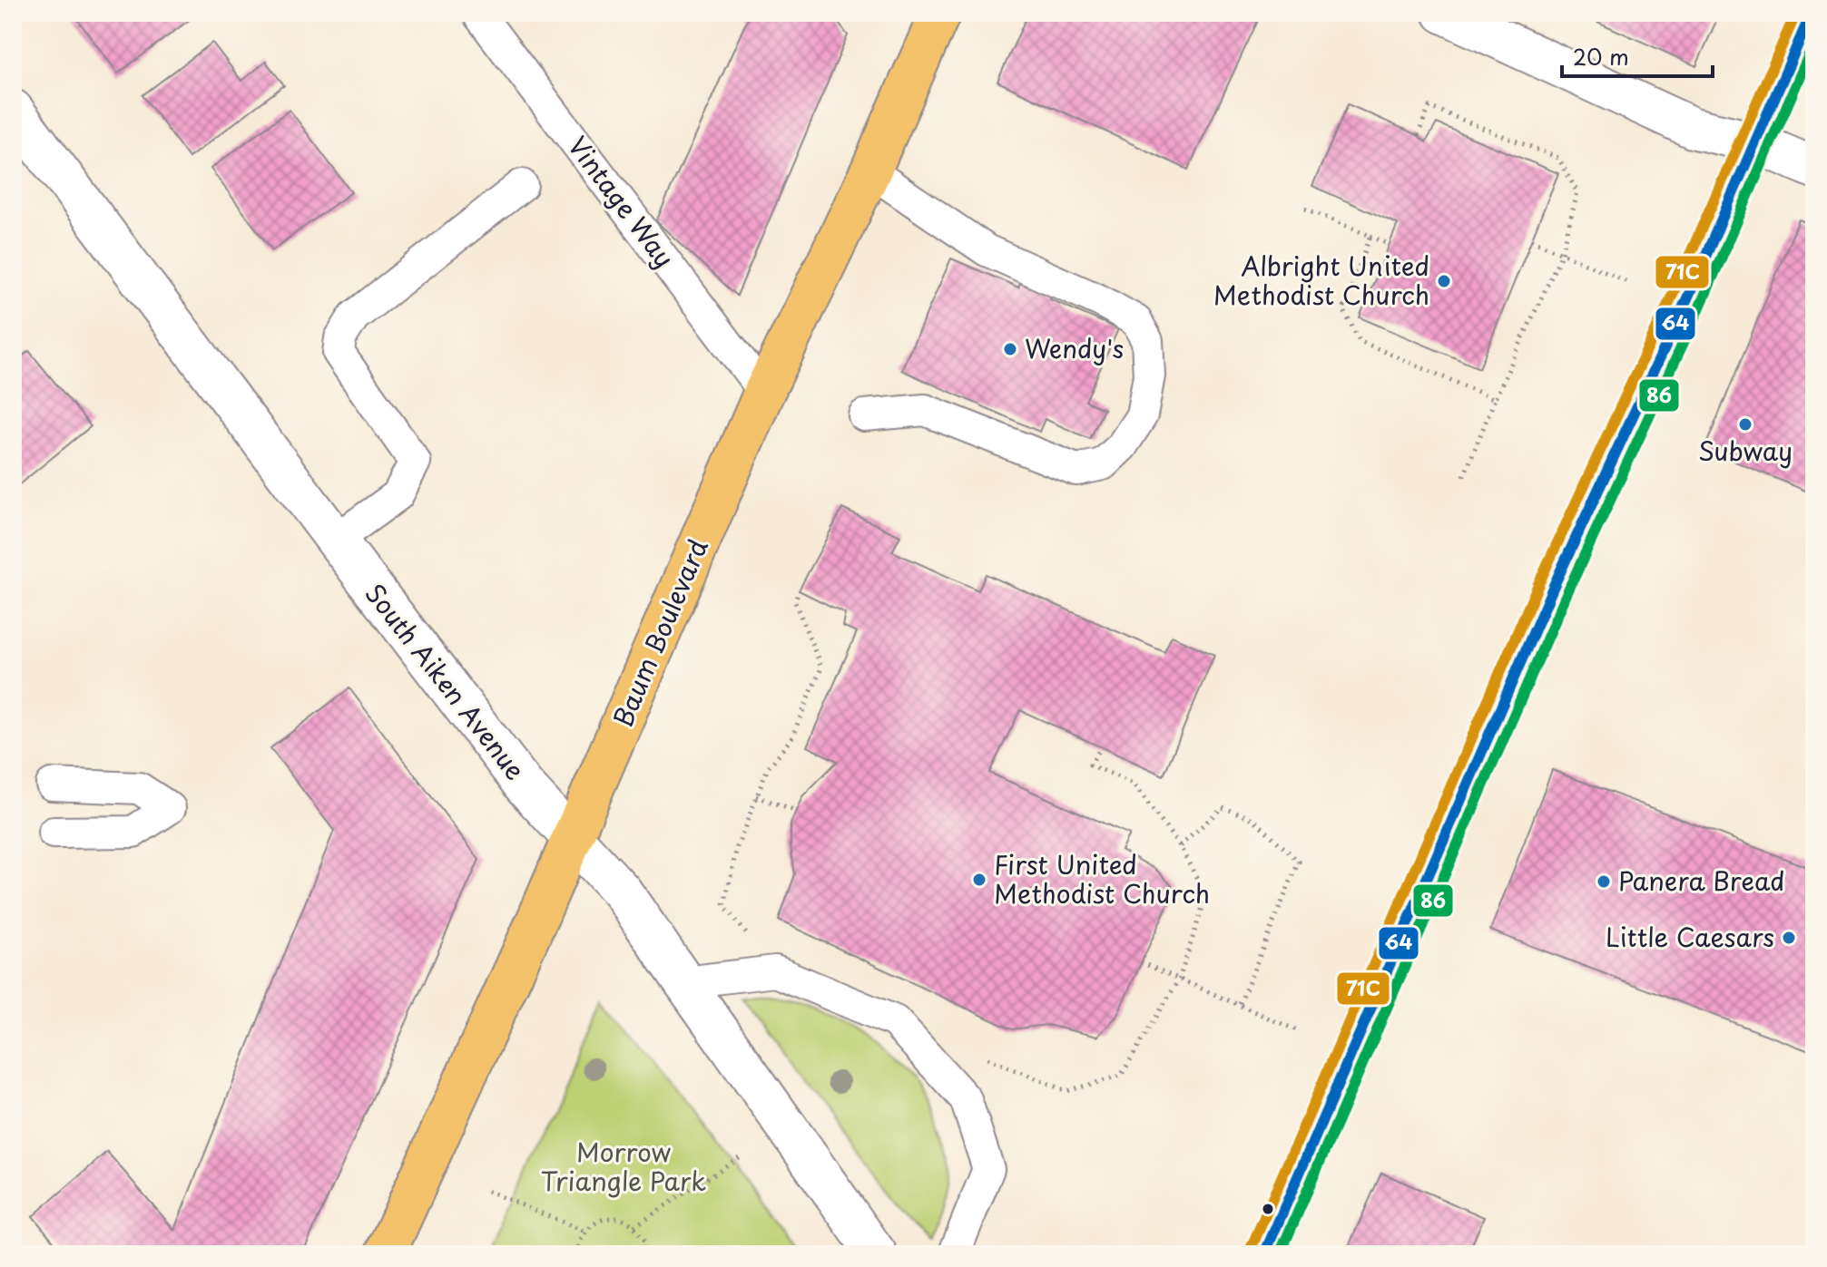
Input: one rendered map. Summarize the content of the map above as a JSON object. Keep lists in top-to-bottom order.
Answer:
{
  "streets": {
    "main road": ["Baum Boulevard"],
    "street": ["South Aiken Avenue"],
    "lane": ["Vintage Way"]
  },
  "crossings": [
    ["Vintage Way", "Baum Boulevard"],
    ["Baum Boulevard", "South Aiken Avenue"]
  ],
  "parks": ["Morrow Triangle Park"],
  "places": [
    "Albright United Methodist Church",
    "Wendy's",
    "Subway",
    "First United Methodist Church",
    "Panera Bread",
    "Little Caesars"
  ],
  "lines": ["transit line 64", "transit line 71C", "transit line 86"],
  "scale_bar": "20 m"
}
